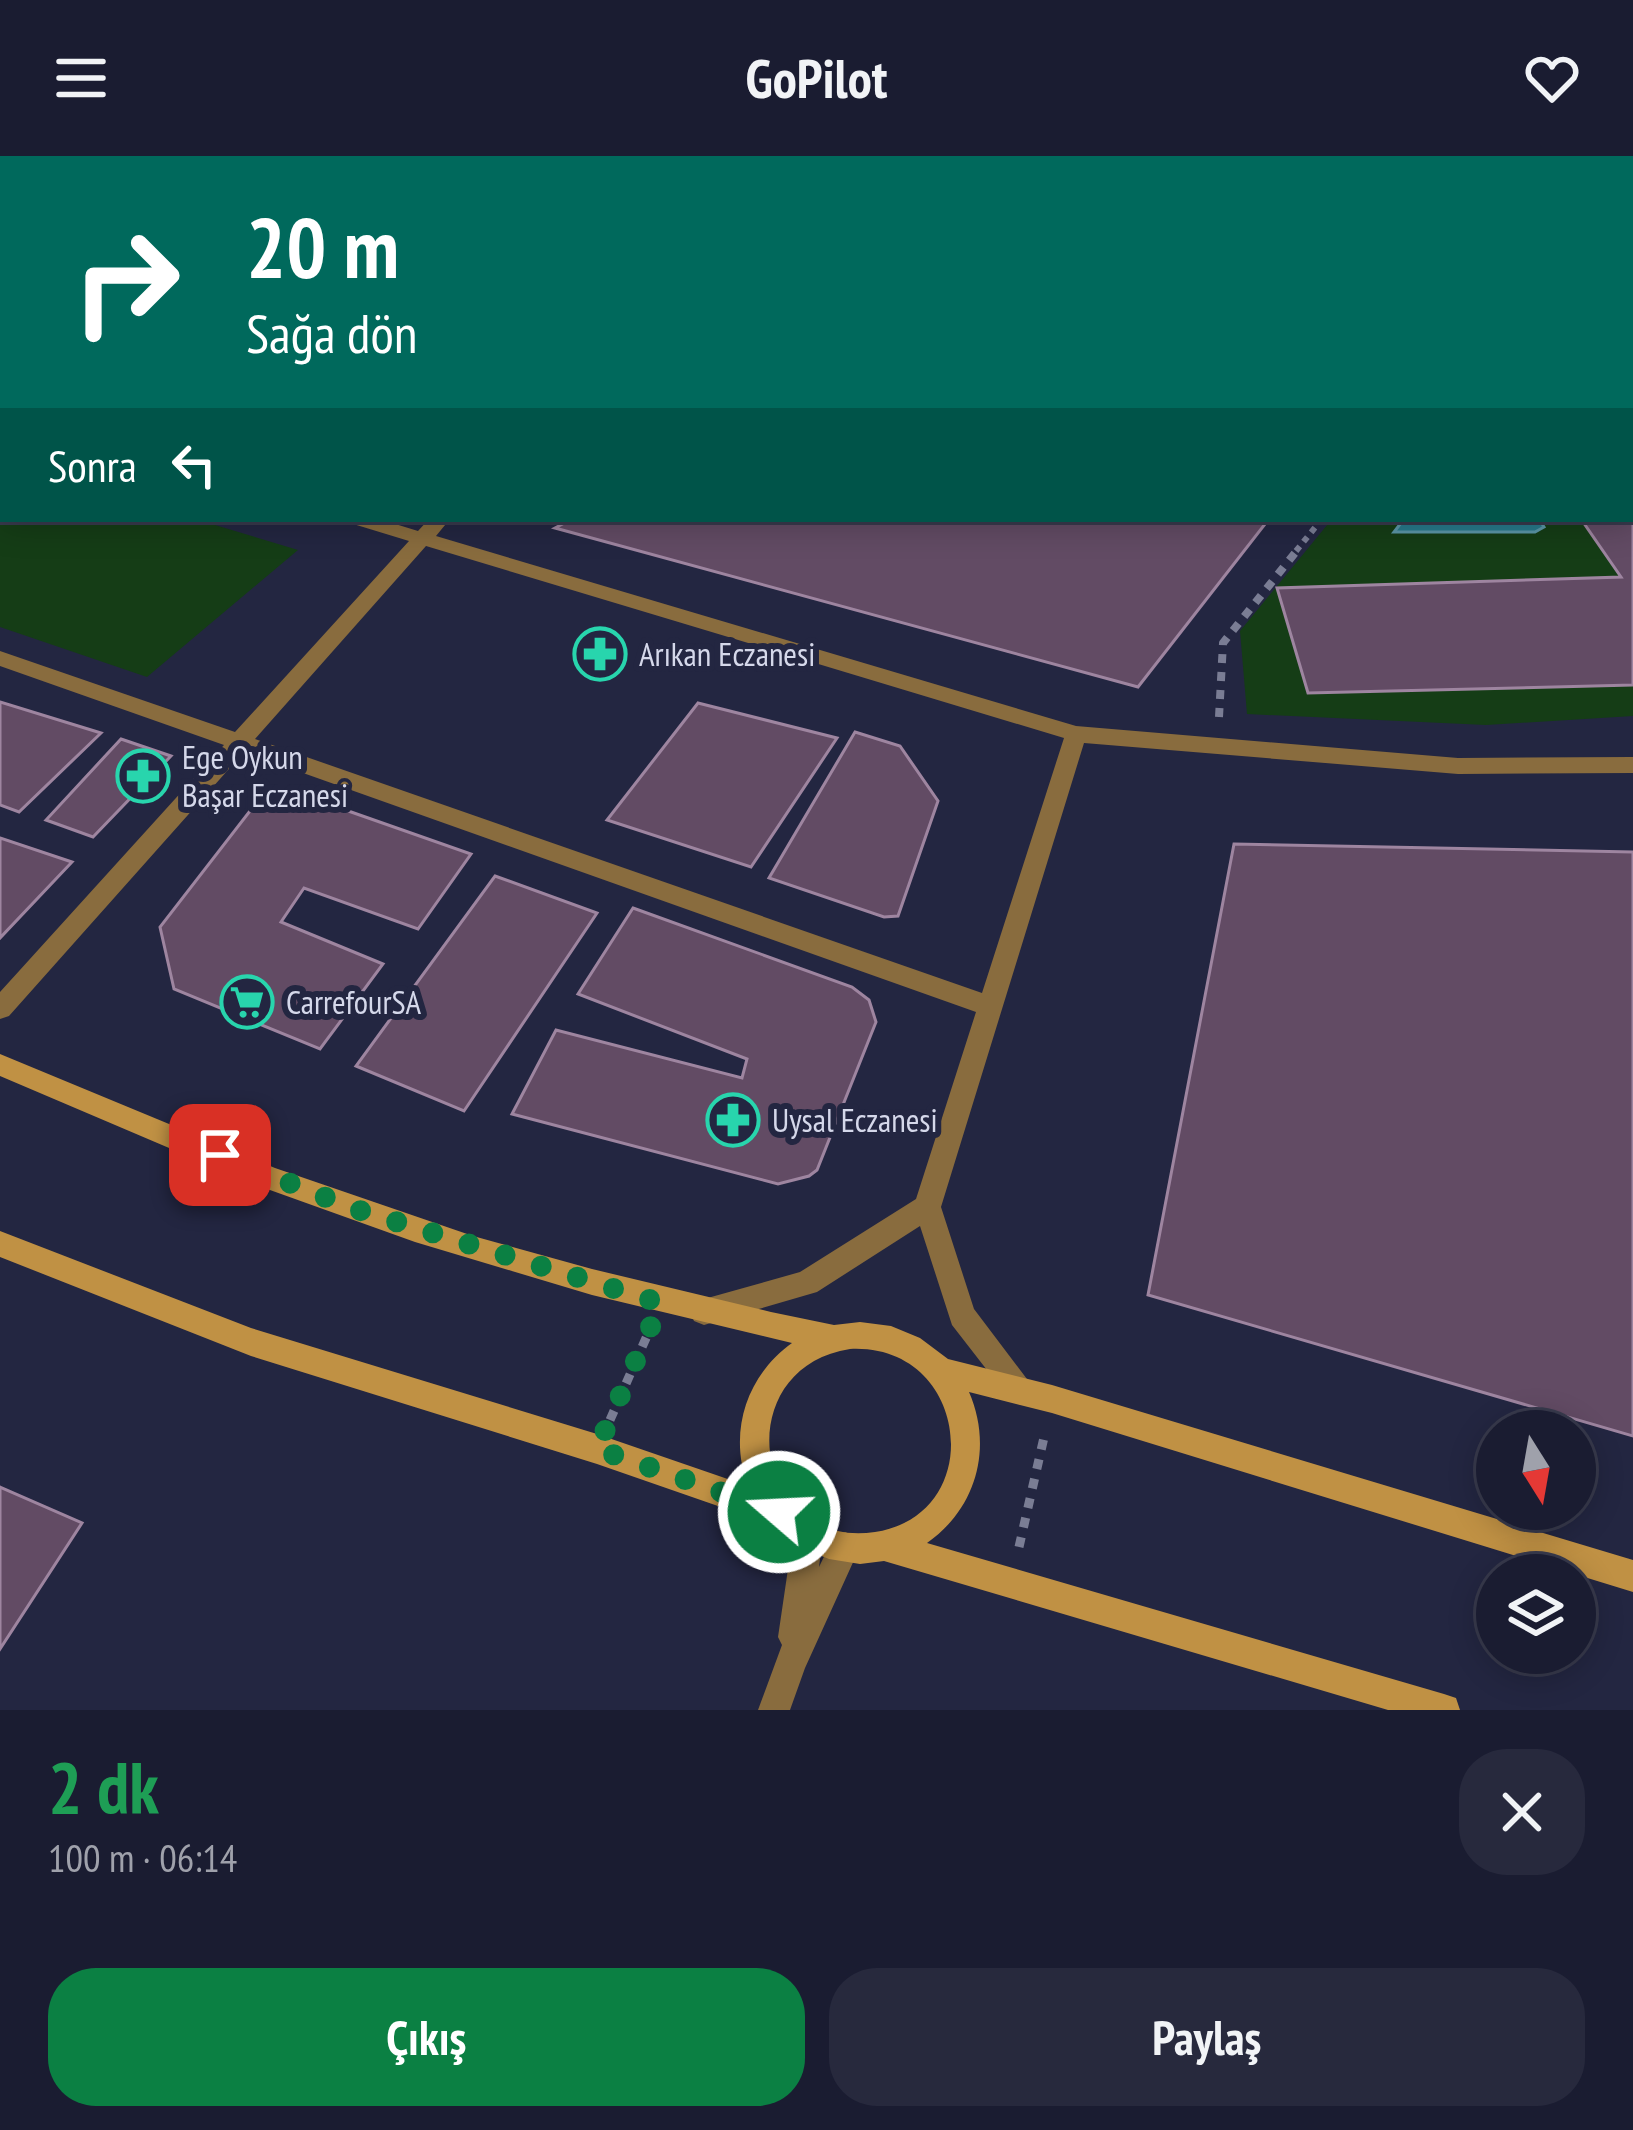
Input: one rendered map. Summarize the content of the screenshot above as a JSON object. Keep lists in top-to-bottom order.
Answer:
{
  "places": {
    "pharmacy": ["Arıkan Eczanesi", "Ege Oykun Başar Eczanesi", "Uysal Eczanesi"],
    "supermarket": ["CarrefourSA"]
  },
  "north": "bottom",
  "page": {
    "header": "GoPilot",
    "turn": ["20 m", "Sağa dön"],
    "then": "Sonra",
    "heading": ["2 dk", "100 m · 06:14"],
    "buttons": ["Çıkış", "Paylaş"]
  }
}
